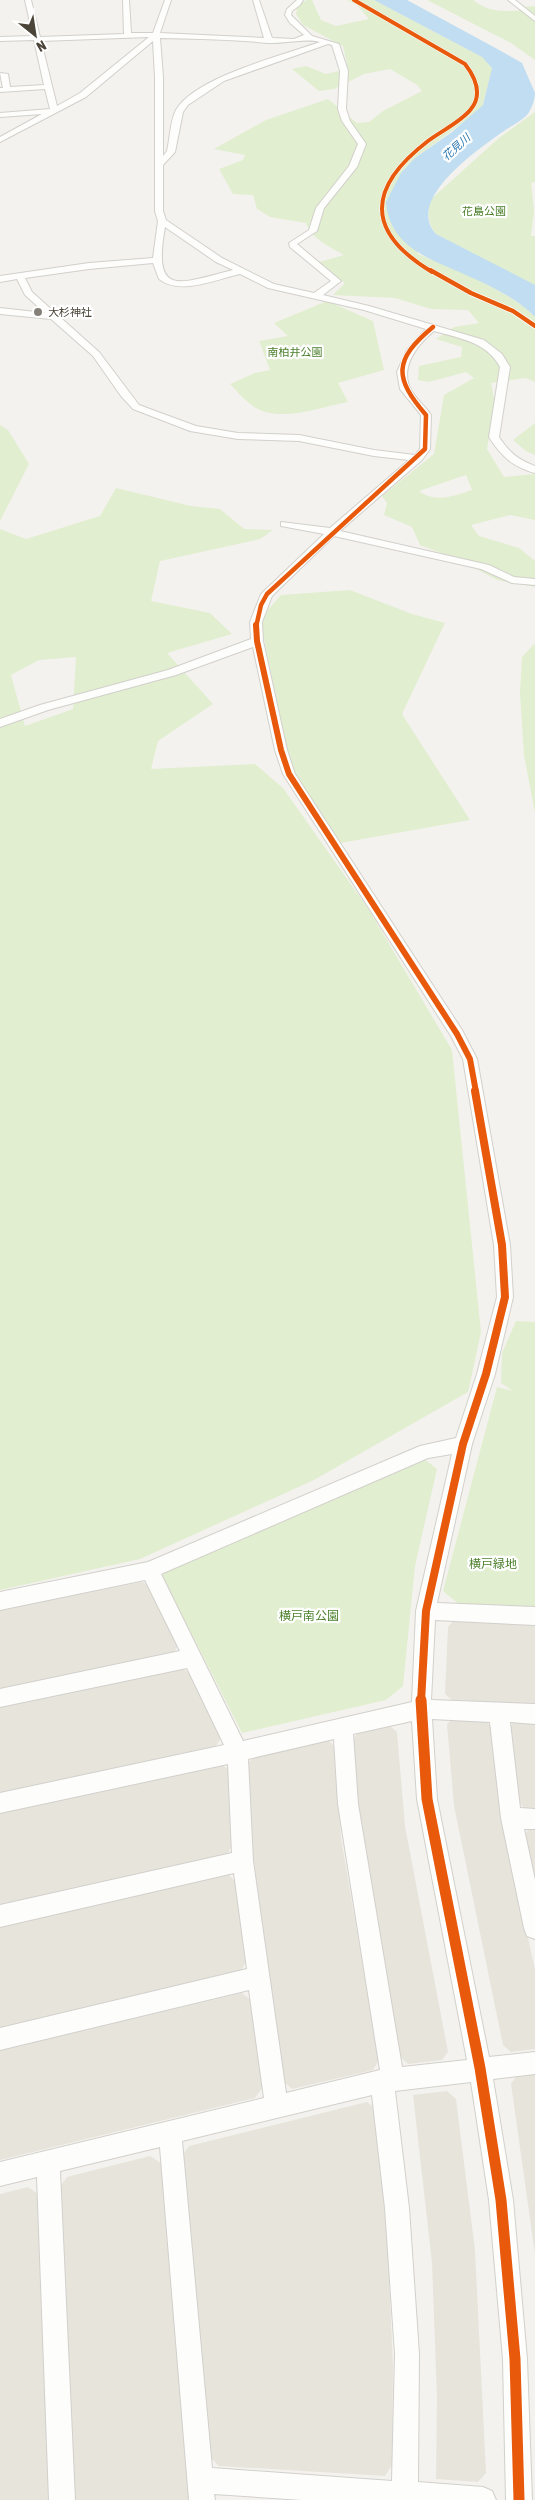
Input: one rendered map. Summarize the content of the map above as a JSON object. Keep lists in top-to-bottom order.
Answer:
{
  "water": ["花見川"],
  "parks": [
    "花島公園",
    "南柏井公園",
    "横戸緑地",
    "横戸南公園"
  ],
  "places": ["大杉神社"],
  "north": "bottom right"
}
